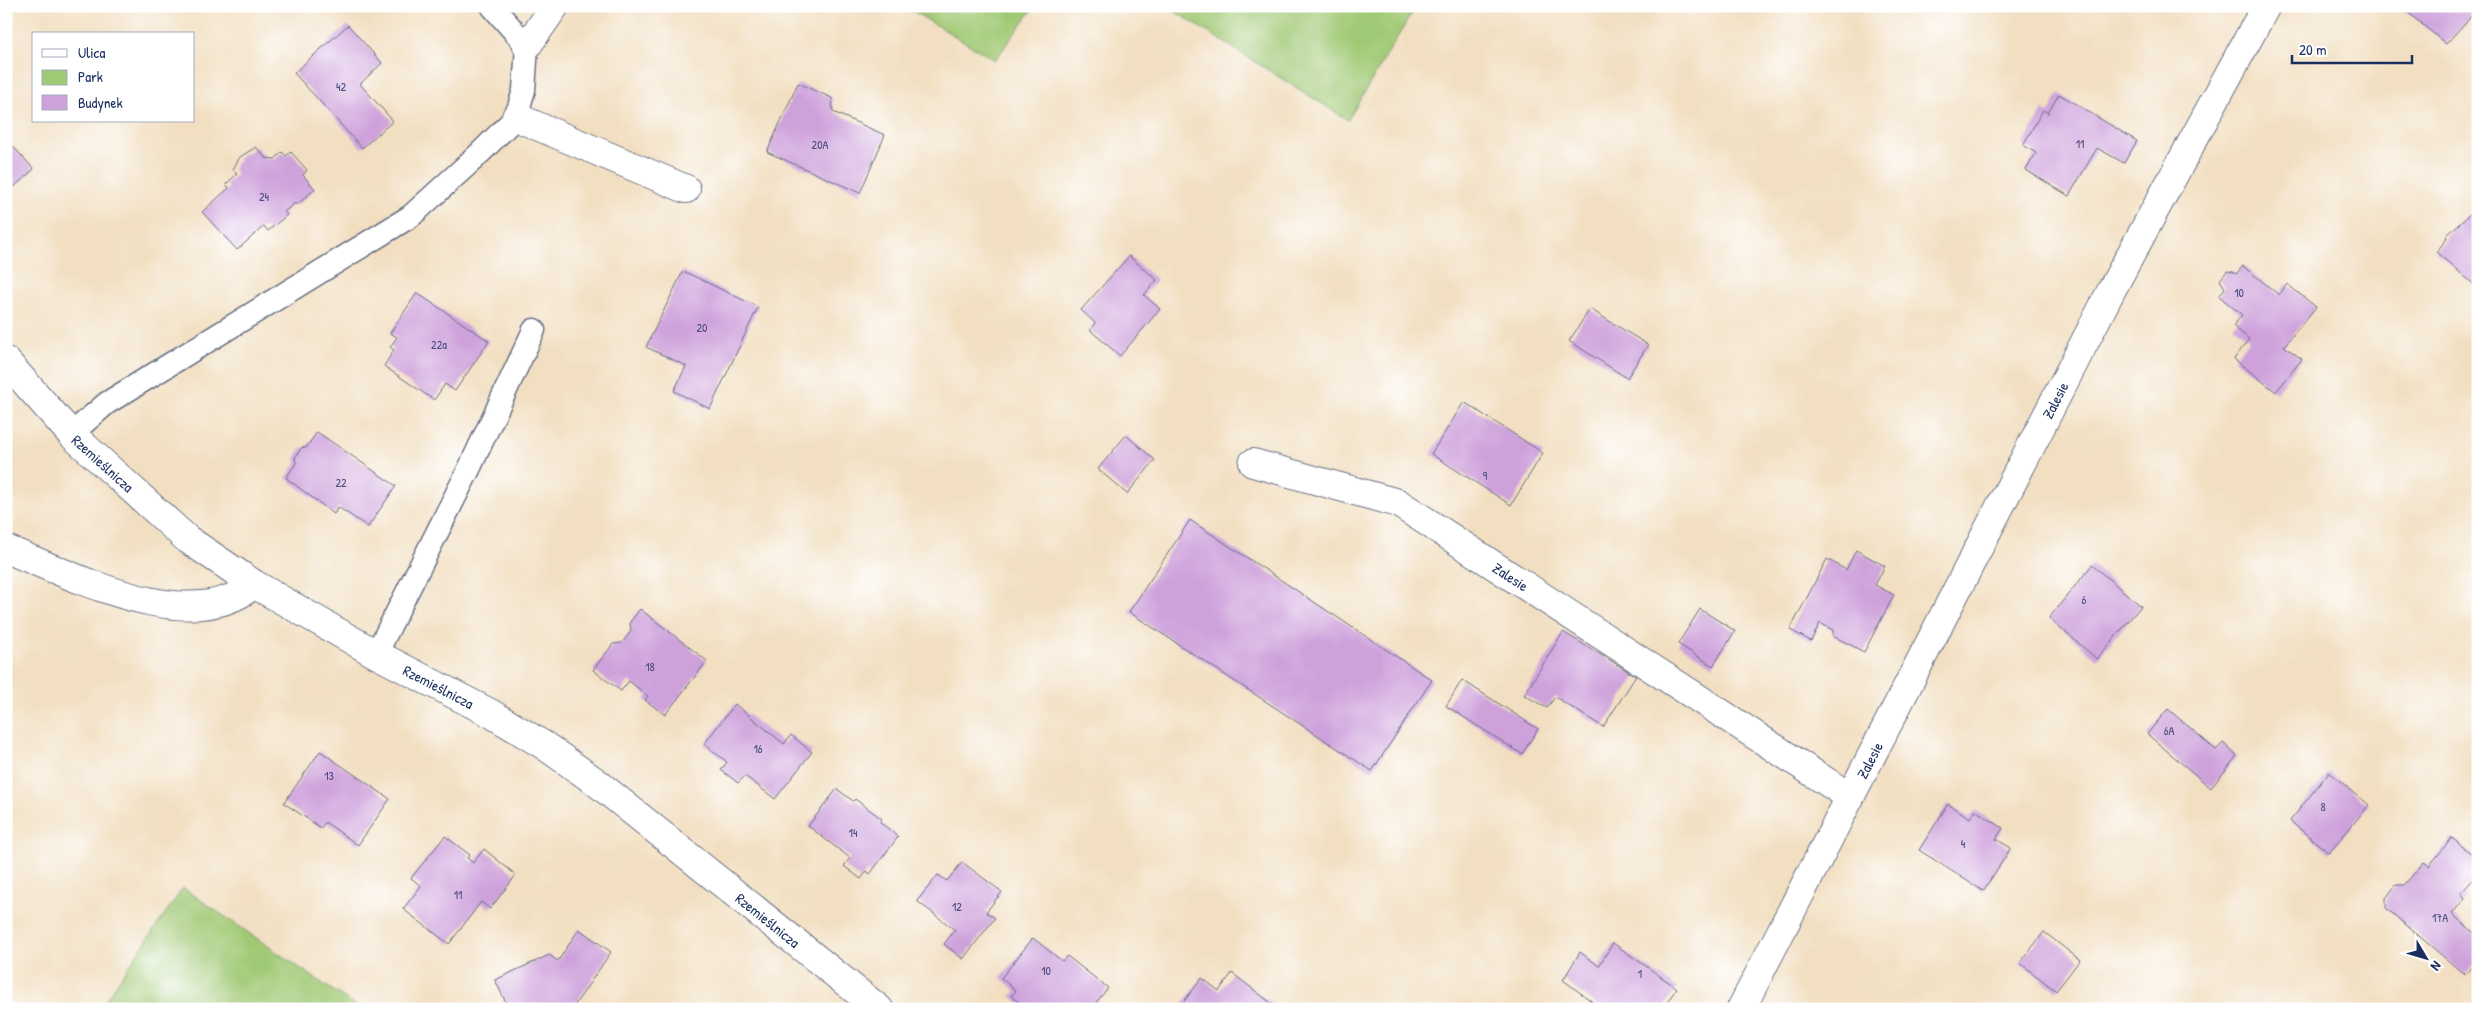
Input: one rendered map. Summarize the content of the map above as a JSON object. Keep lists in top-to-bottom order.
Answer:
{
  "streets": {
    "street": ["Zalesie", "Rzemieślnicza"]
  },
  "house_numbers": [
    "42",
    "11",
    "20A",
    "24",
    "10",
    "20",
    "22a",
    "9",
    "22",
    "6",
    "18",
    "6A",
    "16",
    "13",
    "8",
    "14",
    "4",
    "11",
    "12",
    "17A",
    "10",
    "1"
  ],
  "legend": ["Ulica", "Park", "Budynek"],
  "scale_bar": "20 m",
  "north": "bottom right"
}
